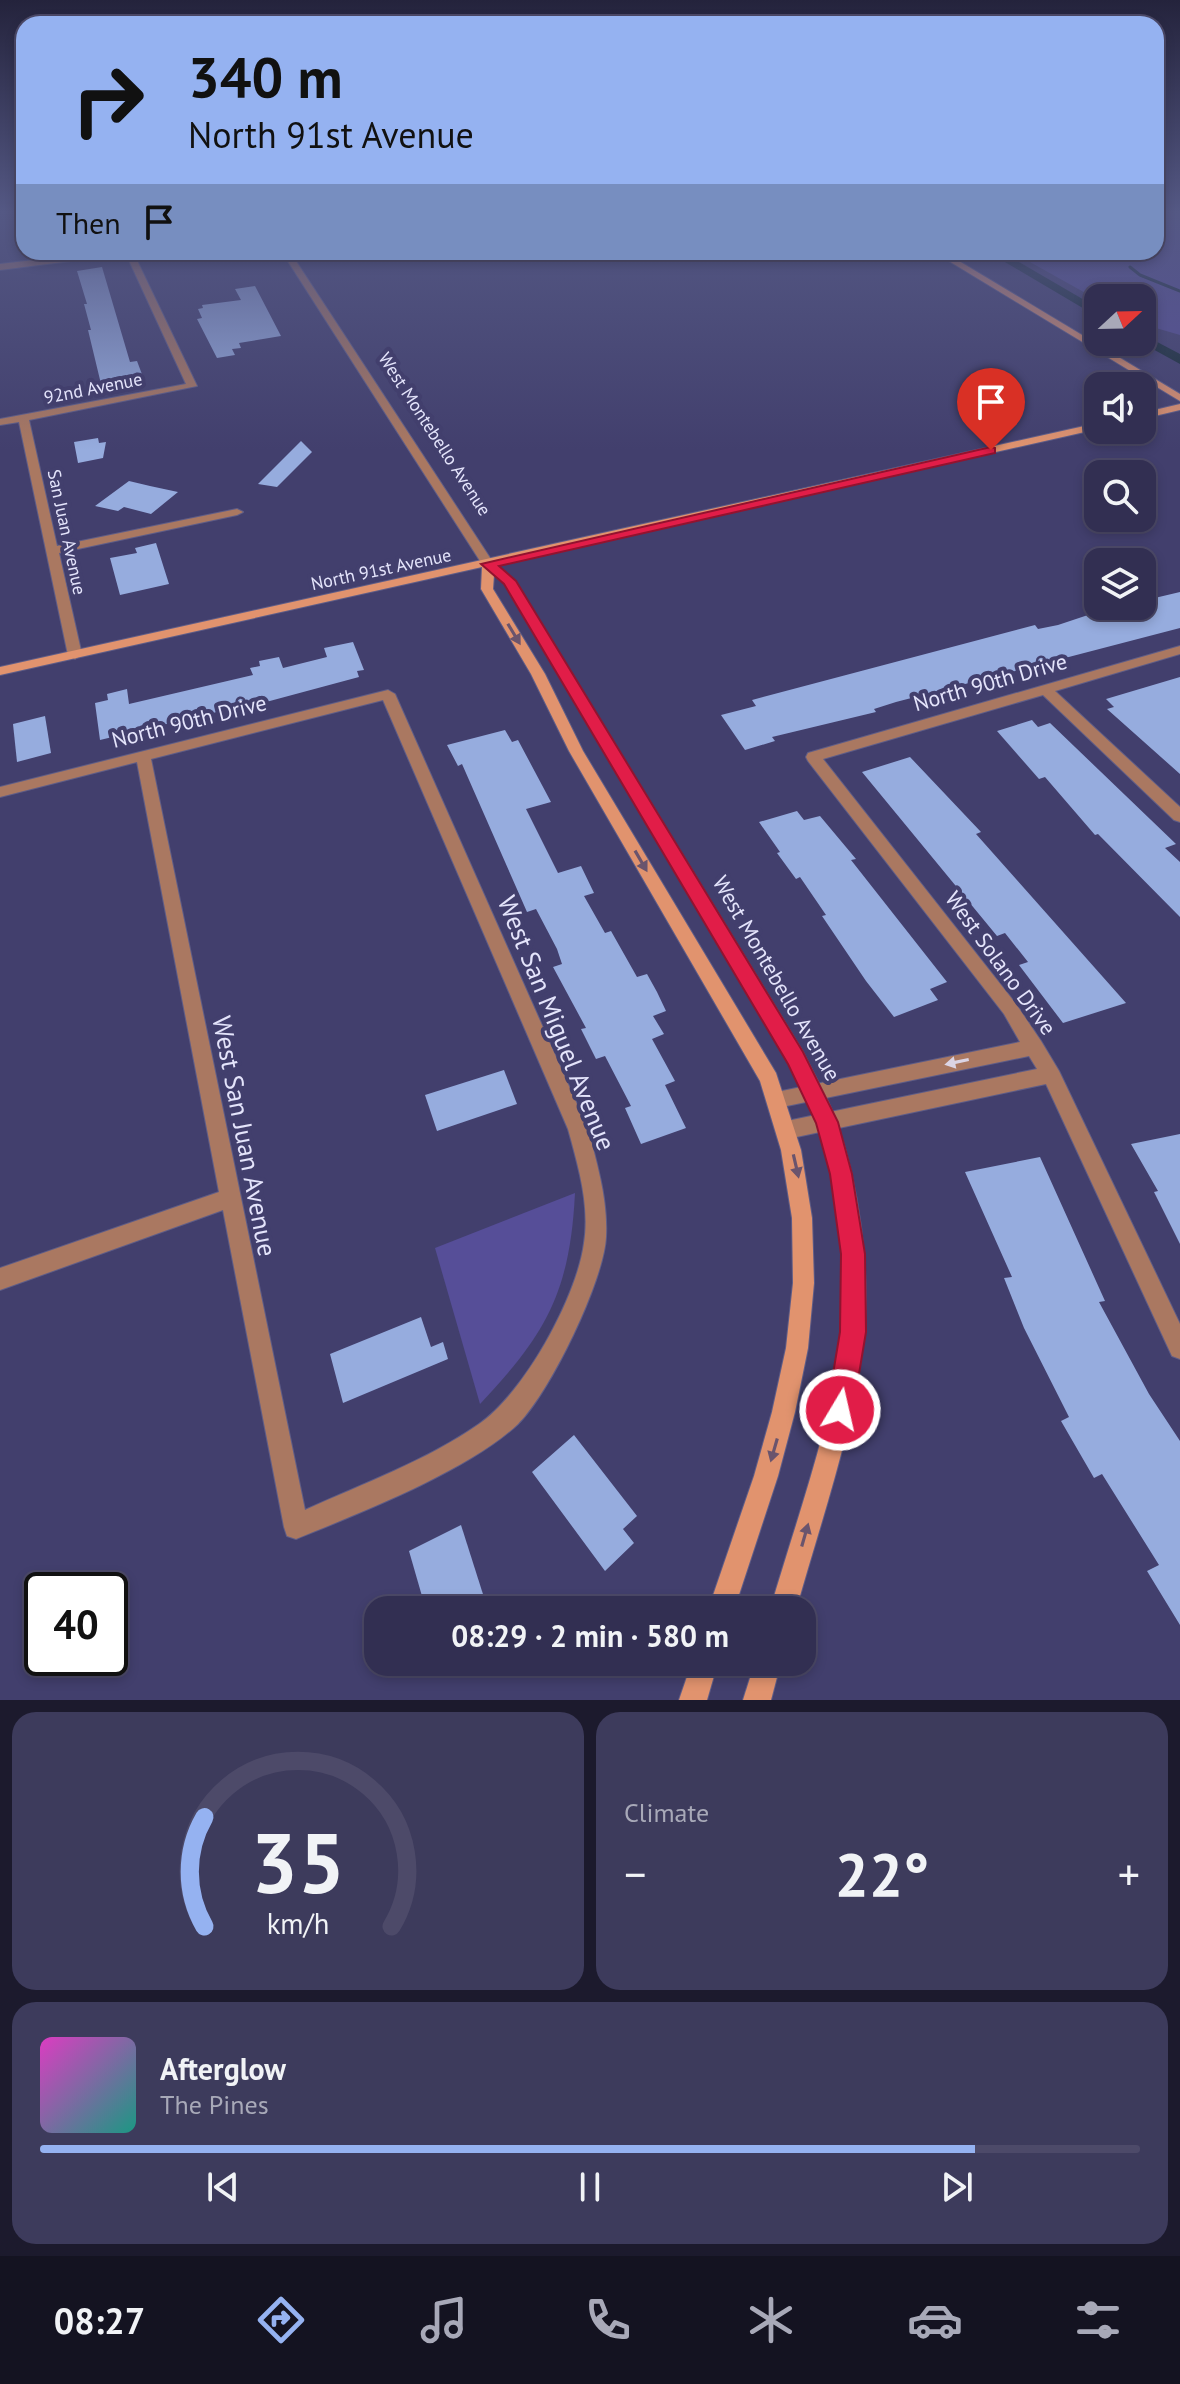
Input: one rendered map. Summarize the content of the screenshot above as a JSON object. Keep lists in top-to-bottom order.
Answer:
{
  "streets": {
    "street": [
      "92nd Avenue",
      "West Montebello Avenue",
      "San Juan Avenue",
      "North 91st Avenue",
      "North 90th Drive",
      "West Solano Drive",
      "West San Miguel Avenue",
      "West San Juan Avenue"
    ]
  },
  "crossings": [
    ["92nd Avenue", "San Juan Avenue"],
    ["West Montebello Avenue", "North 91st Avenue"],
    ["San Juan Avenue", "North 91st Avenue"],
    ["North 90th Drive", "West Solano Drive"],
    ["North 90th Drive", "West San Miguel Avenue"],
    ["North 90th Drive", "West San Juan Avenue"],
    ["West San Miguel Avenue", "West San Juan Avenue"]
  ],
  "north": "right",
  "page": {
    "turn": ["340 m", "North 91st Avenue"],
    "then": "Then",
    "limit": "40",
    "trip": "08:29 · 2 min · 580 m",
    "tile": "Climate",
    "heat": ["−", "22°", "+"],
    "song": ["Afterglow", "The Pines"],
    "tabs": "08:27",
    "gauge": ["35", "km/h"]
  }
}
